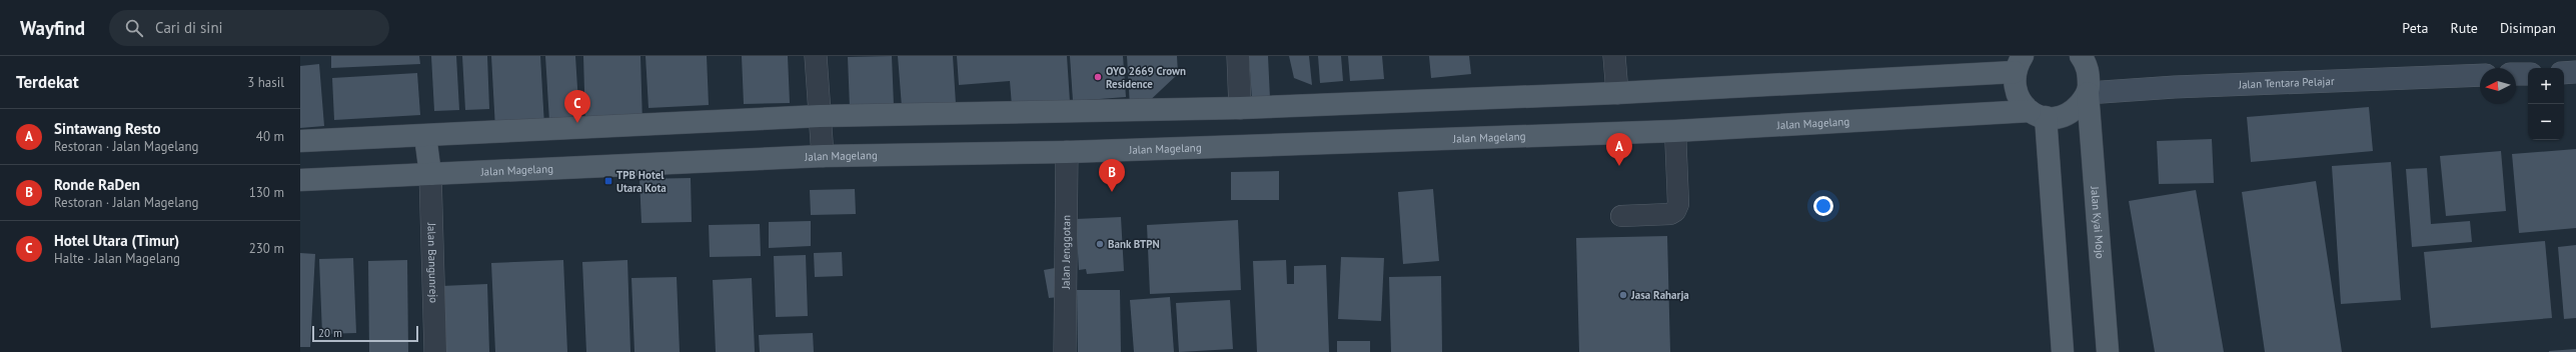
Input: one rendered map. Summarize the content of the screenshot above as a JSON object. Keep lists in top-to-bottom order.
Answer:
{
  "streets": {
    "main road": ["Jalan Tentara Pelajar", "Jalan Magelang", "Jalan Kyai Mojo"],
    "street": ["Jalan Jenggotan", "Jalan Bangunrejo"]
  },
  "crossings": [
    ["Jalan Tentara Pelajar", "Jalan Magelang"],
    ["Jalan Tentara Pelajar", "Jalan Kyai Mojo"],
    ["Jalan Magelang", "Jalan Kyai Mojo"],
    ["Jalan Magelang", "Jalan Jenggotan"],
    ["Jalan Magelang", "Jalan Bangunrejo"]
  ],
  "places": {
    "other": ["OYO 2669 Crown Residence", "Bank BTPN", "Jasa Raharja"],
    "transit": ["TPB Hotel Utara Kota"]
  },
  "scale_bar": "20 m",
  "north": "left",
  "page": {
    "header": "Wayfind",
    "search": "Cari di sini",
    "nav": ["Peta", "Rute", "Disimpan"],
    "heading": ["Terdekat", "3 hasil"],
    "map_buttons": ["+", "−"],
    "pins": ["C", "A", "B"],
    "list": [
      {
        "mark": "A",
        "name": "Sintawang Resto",
        "note": "Restoran · Jalan Magelang",
        "value": "40 m"
      },
      {
        "mark": "B",
        "name": "Ronde RaDen",
        "note": "Restoran · Jalan Magelang",
        "value": "130 m"
      },
      {
        "mark": "C",
        "name": "Hotel Utara (Timur)",
        "note": "Halte · Jalan Magelang",
        "value": "230 m"
      }
    ],
    "scale": "20 m"
  }
}
